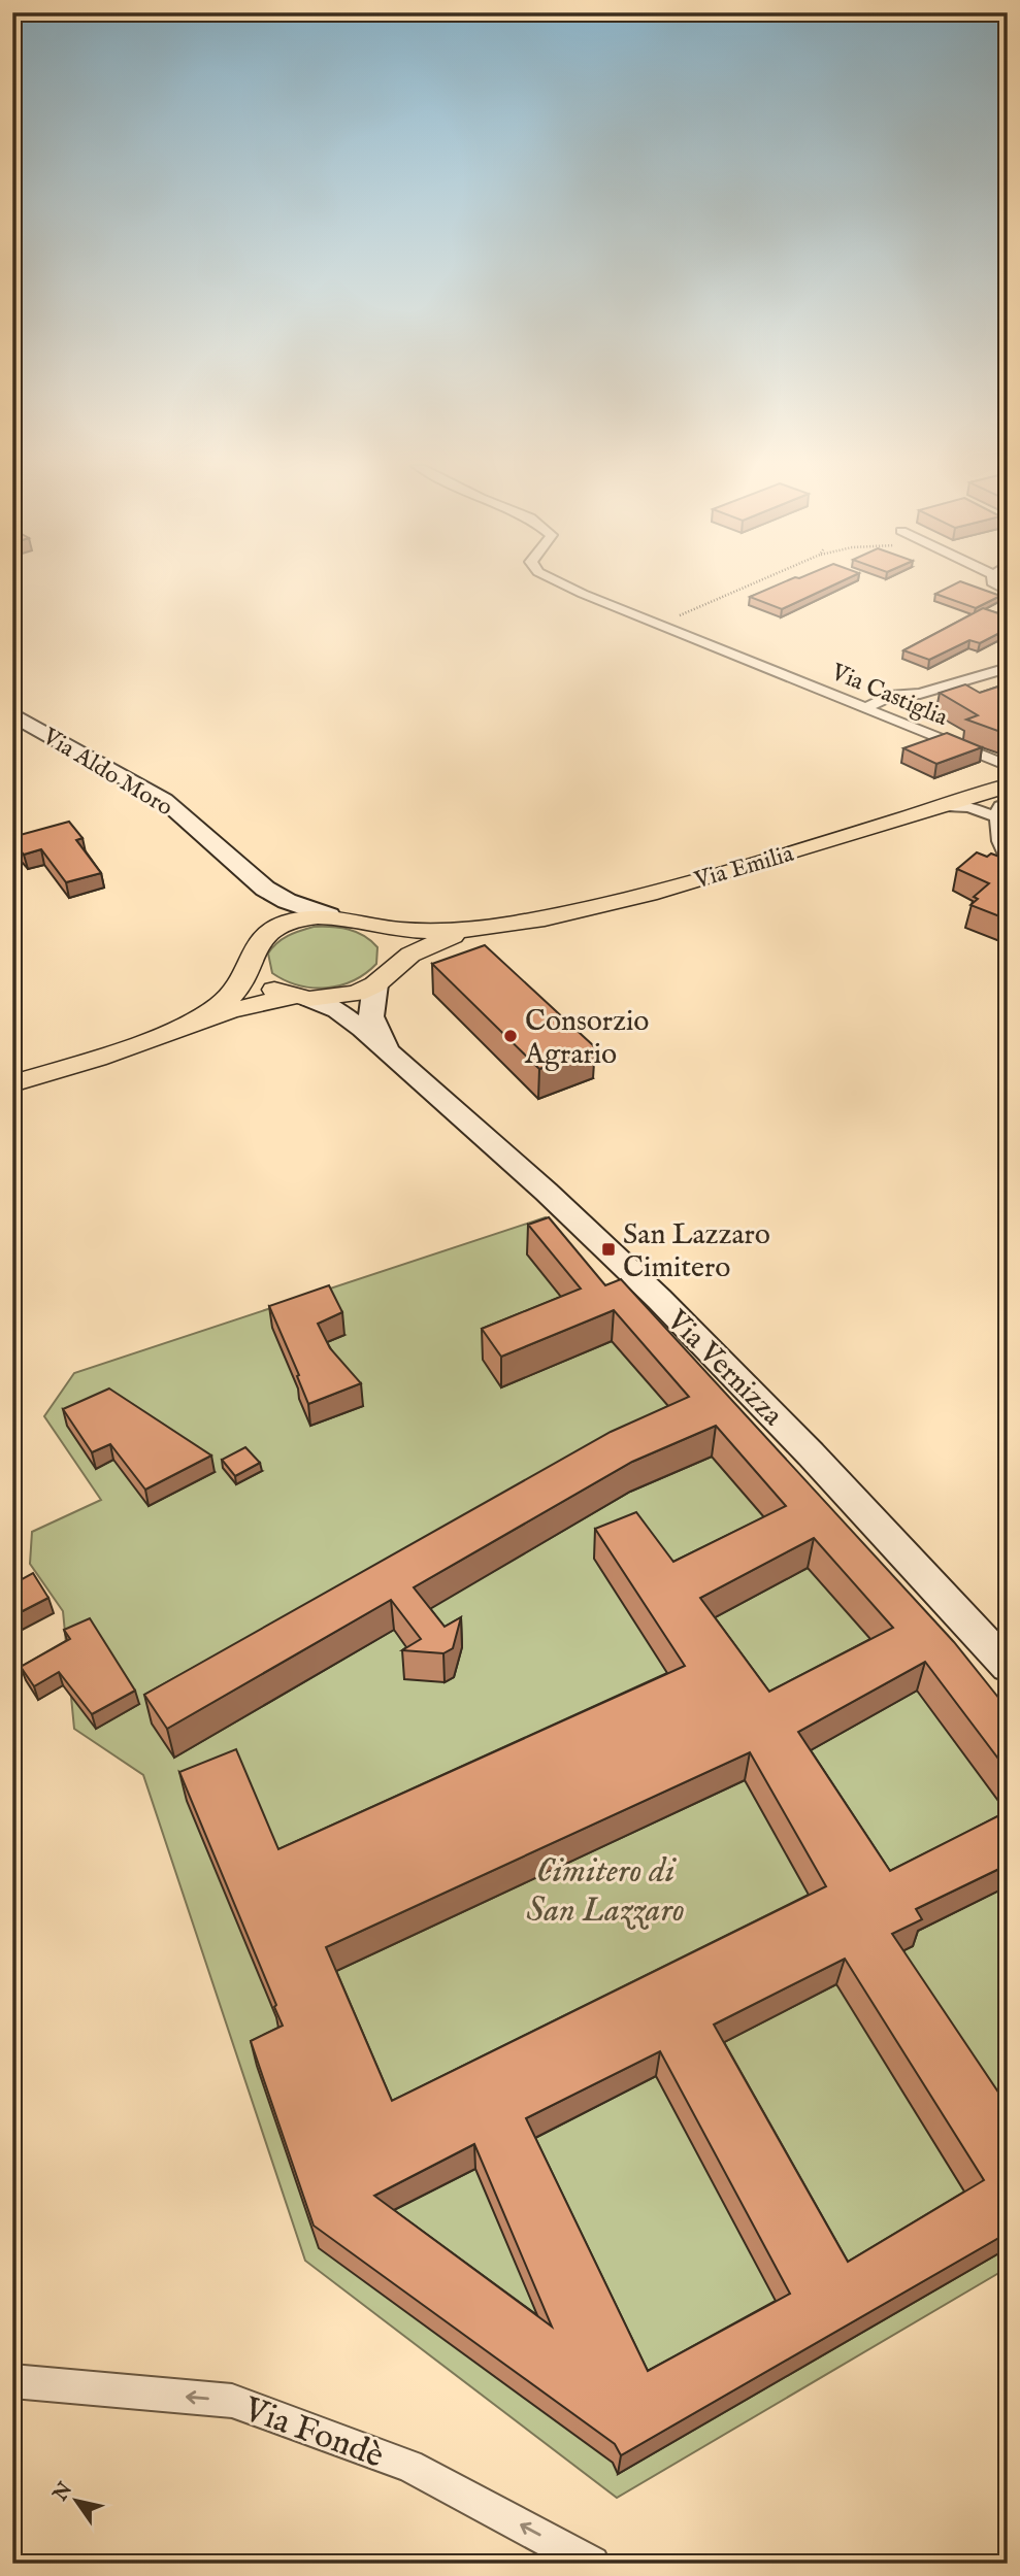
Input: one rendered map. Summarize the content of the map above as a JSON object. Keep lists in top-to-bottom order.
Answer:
{
  "streets": {
    "main road": ["Via Emilia"],
    "street": [
      "Via Castiglia",
      "Via Aldo Moro",
      "Via Vernizza",
      "Via Fondè"
    ]
  },
  "crossings": [
    ["Via Aldo Moro", "Via Emilia"],
    ["Via Aldo Moro", "Via Vernizza"],
    ["Via Emilia", "Via Vernizza"]
  ],
  "one_way": ["Via Fondè"],
  "parks": ["Cimitero di San Lazzaro"],
  "places": {
    "other": ["Consorzio Agrario"],
    "transit": ["San Lazzaro Cimitero"]
  },
  "north": "top left"
}
